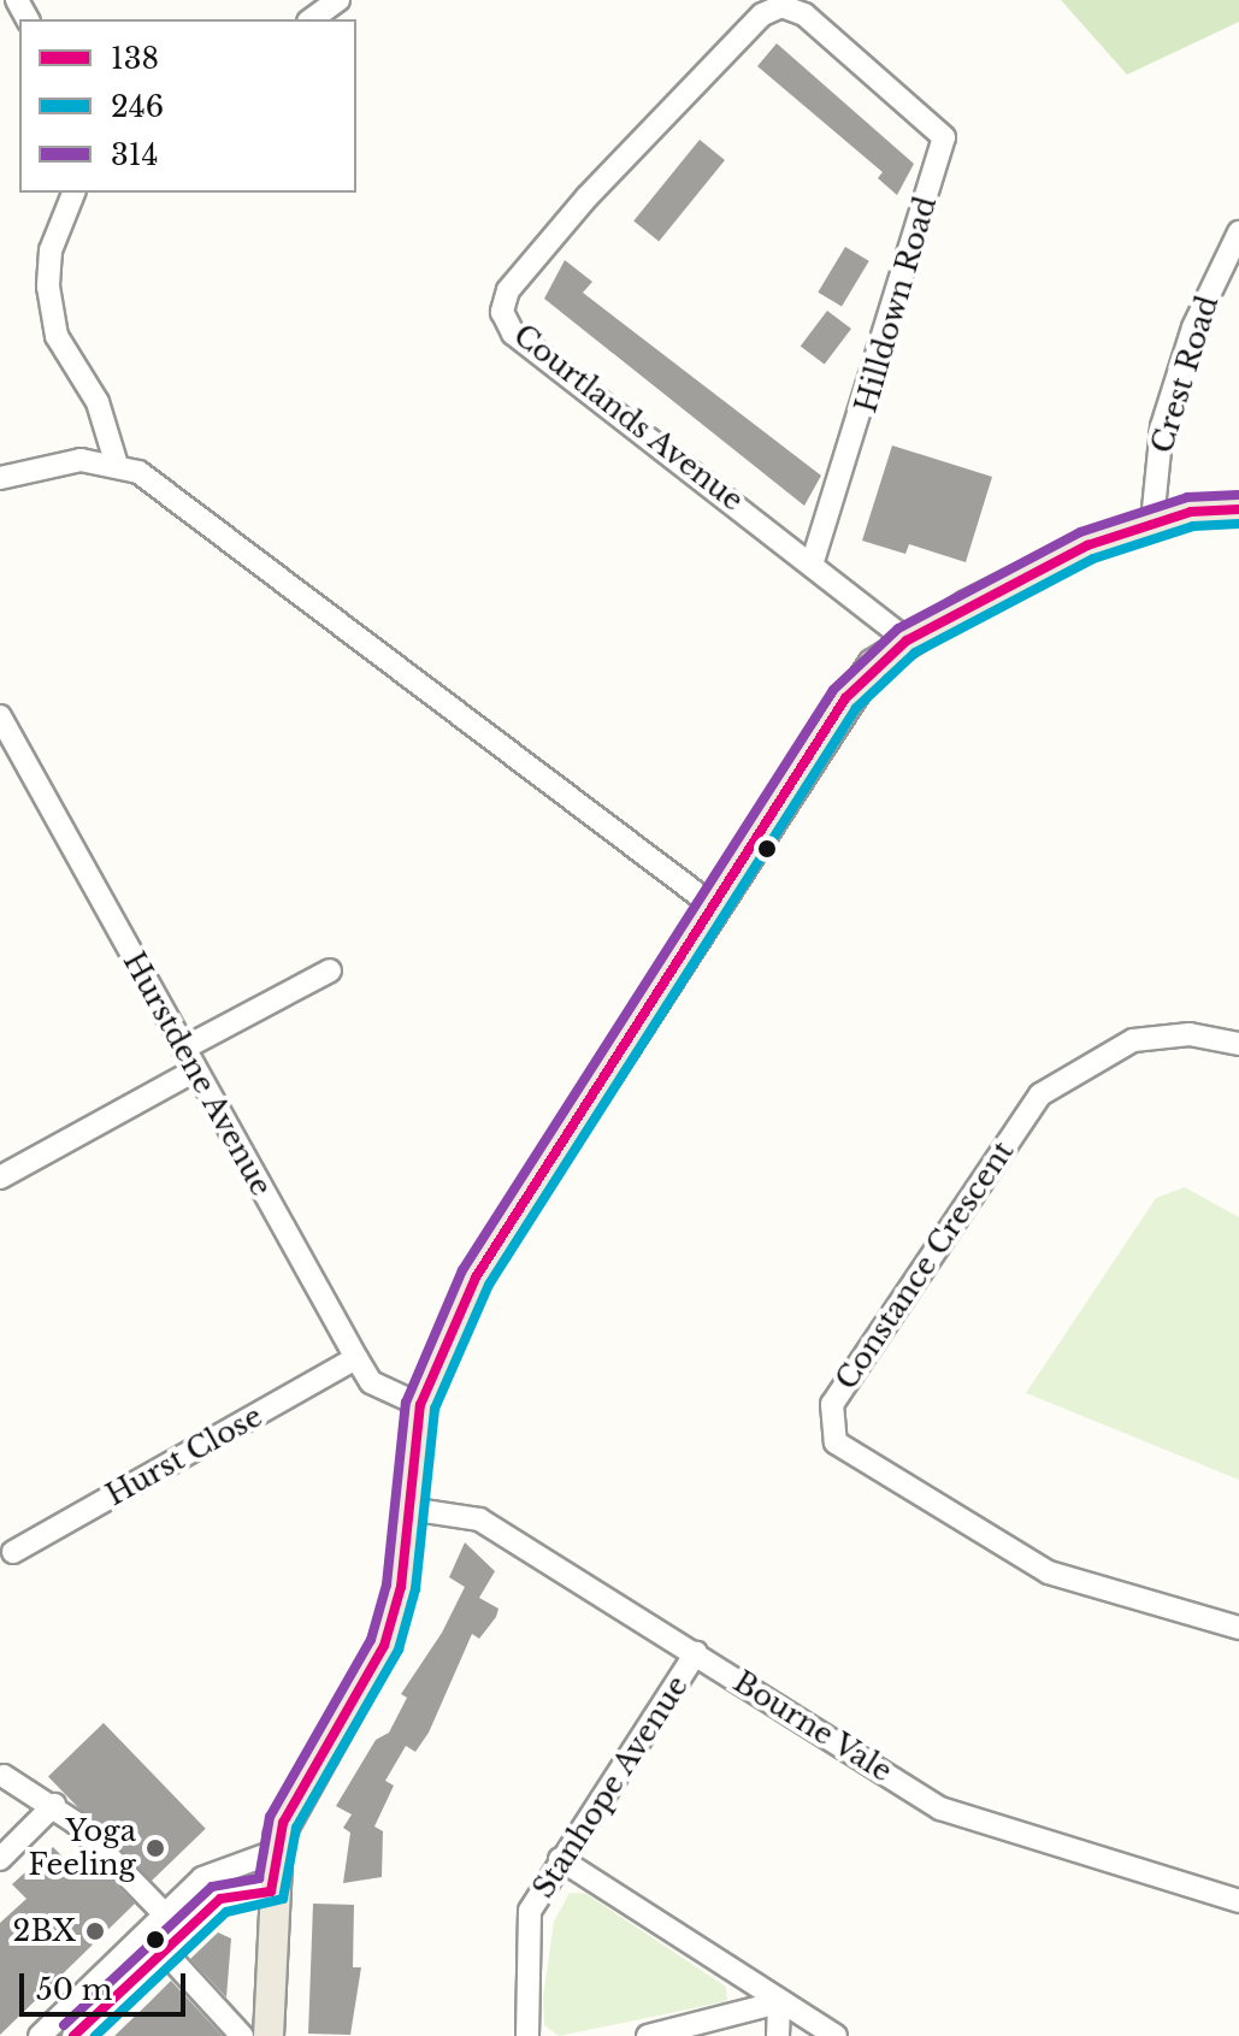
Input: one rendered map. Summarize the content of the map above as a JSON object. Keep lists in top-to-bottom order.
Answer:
{
  "streets": {
    "street": [
      "Hilldown Road",
      "Crest Road",
      "Courtlands Avenue",
      "Hurstdene Avenue",
      "Constance Crescent",
      "Hurst Close",
      "Bourne Vale",
      "Stanhope Avenue"
    ]
  },
  "crossings": [
    ["Hilldown Road", "Courtlands Avenue"],
    ["Hurstdene Avenue", "Hurst Close"],
    ["Bourne Vale", "Stanhope Avenue"]
  ],
  "places": ["Yoga Feeling", "2BX"],
  "lines": ["transit line 314", "transit line 138", "transit line 246"],
  "legend": ["138", "246", "314"],
  "scale_bar": "50 m"
}
